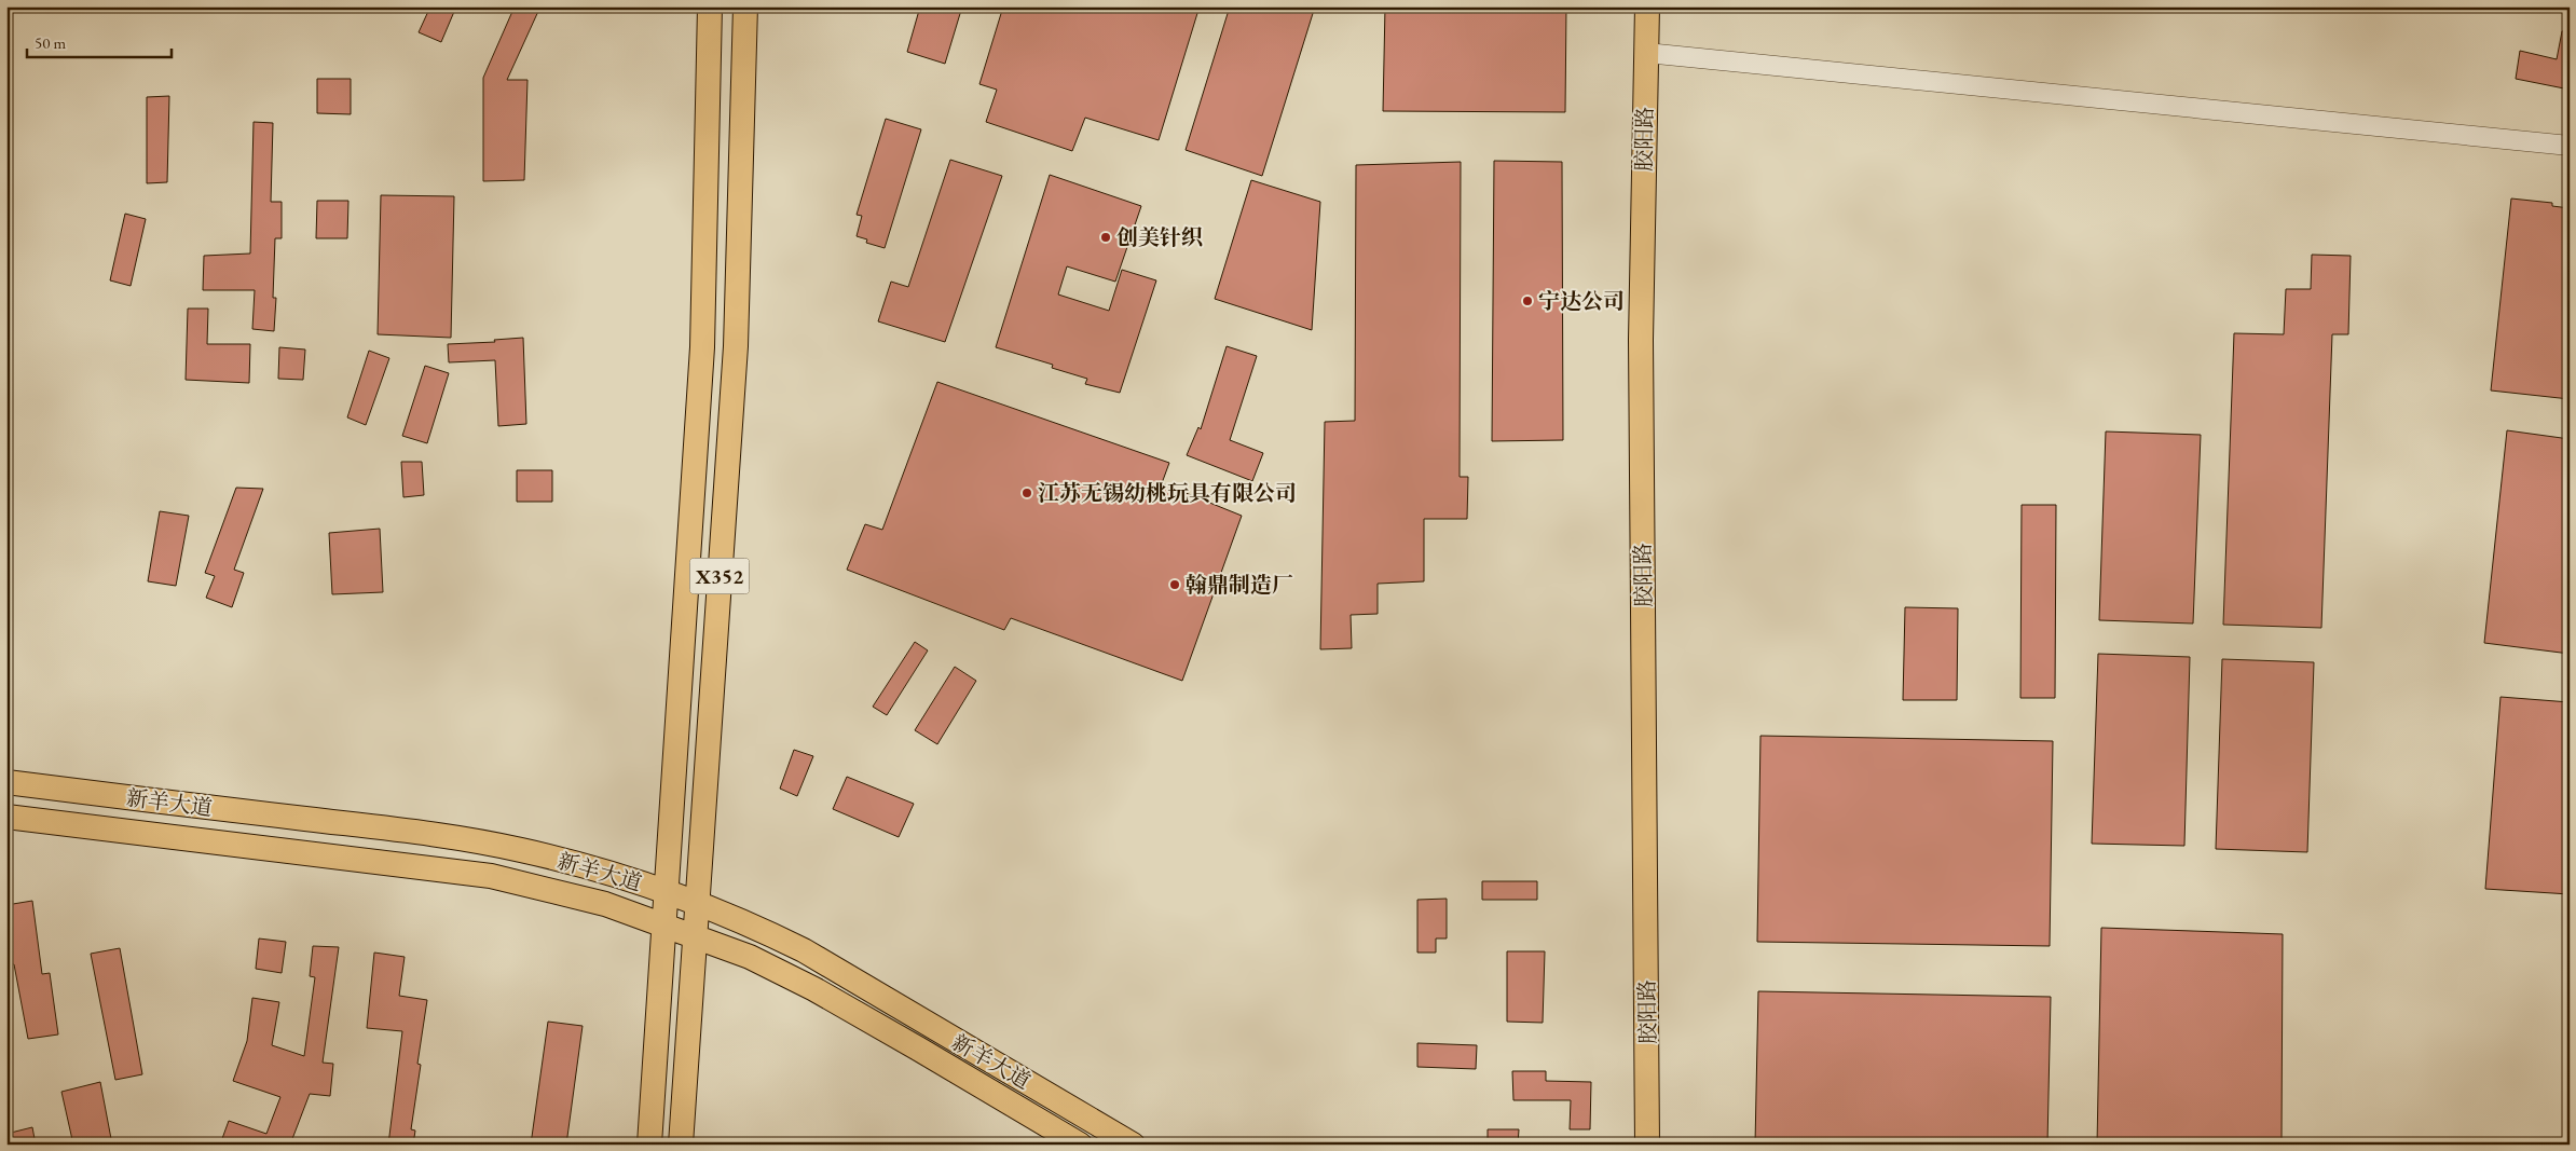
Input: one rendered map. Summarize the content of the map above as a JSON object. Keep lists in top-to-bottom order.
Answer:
{
  "streets": {
    "main road": ["胶阳路", "X352", "新羊大道"]
  },
  "crossings": [
    ["X352", "新羊大道"]
  ],
  "places": [
    "创美针织",
    "宁达公司",
    "江苏无锡幼桃玩具有限公司",
    "翰鼎制造厂"
  ],
  "scale_bar": "50 m"
}
